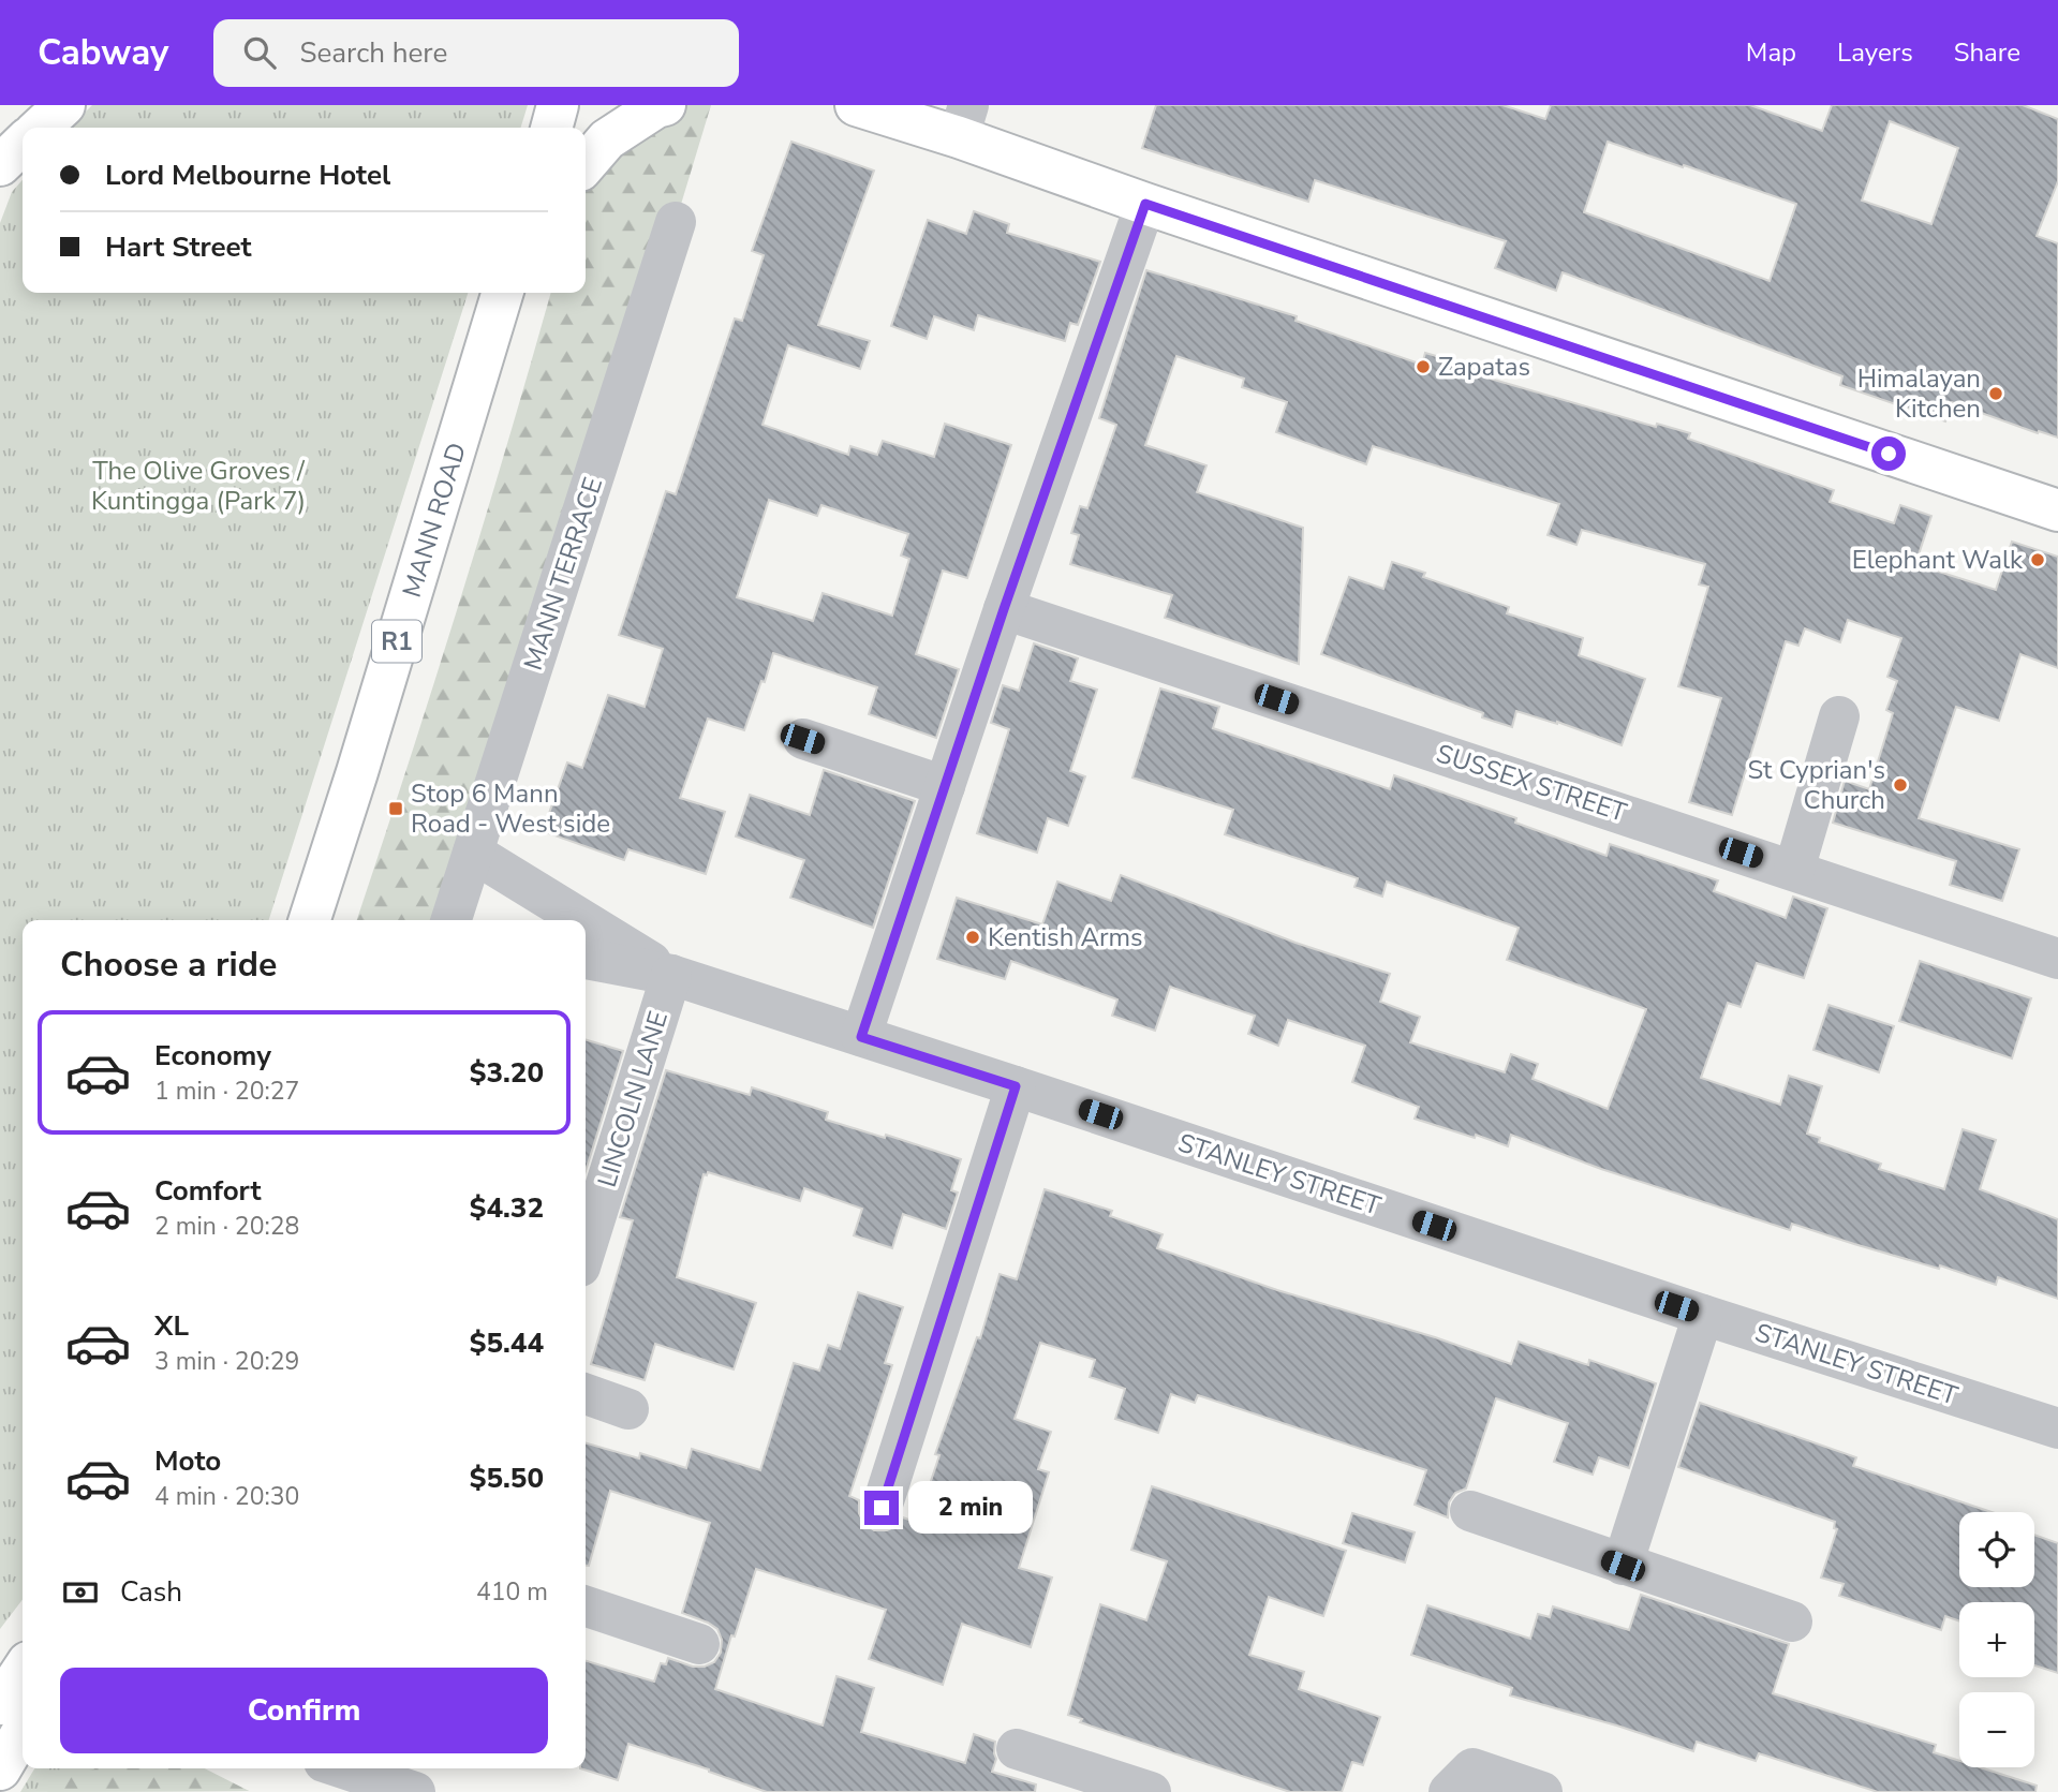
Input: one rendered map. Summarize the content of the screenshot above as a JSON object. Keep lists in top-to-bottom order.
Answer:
{
  "streets": {
    "main road": ["MANN ROAD", "R1"],
    "street": [
      "MANN TERRACE",
      "SUSSEX STREET",
      "LINCOLN LANE",
      "STANLEY STREET"
    ]
  },
  "crossings": [
    ["MANN TERRACE", "STANLEY STREET"],
    ["LINCOLN LANE", "STANLEY STREET"]
  ],
  "parks": ["The Olive Groves / Kuntingga (Park 7)"],
  "places": {
    "other": [
      "Zapatas",
      "Himalayan Kitchen",
      "Elephant Walk",
      "St Cyprian's Church",
      "Kentish Arms"
    ],
    "transit": ["Stop 6 Mann Road - West side"]
  },
  "page": {
    "header": "Cabway",
    "search": "Search here",
    "nav": ["Map", "Layers", "Share"],
    "banner": ["Lord Melbourne Hotel", "Hart Street"],
    "heading": "Choose a ride",
    "list": [
      {
        "name": "Economy",
        "note": "1 min · 20:27",
        "value": "$3.20"
      },
      {
        "name": "Comfort",
        "note": "2 min · 20:28",
        "value": "$4.32"
      },
      {
        "name": "XL",
        "note": "3 min · 20:29",
        "value": "$5.44"
      },
      {
        "name": "Moto",
        "note": "4 min · 20:30",
        "value": "$5.50"
      }
    ],
    "bubble": "2 min",
    "map_buttons": ["+", "−"],
    "pay": ["Cash", "410 m"],
    "buttons": "Confirm"
  }
}
